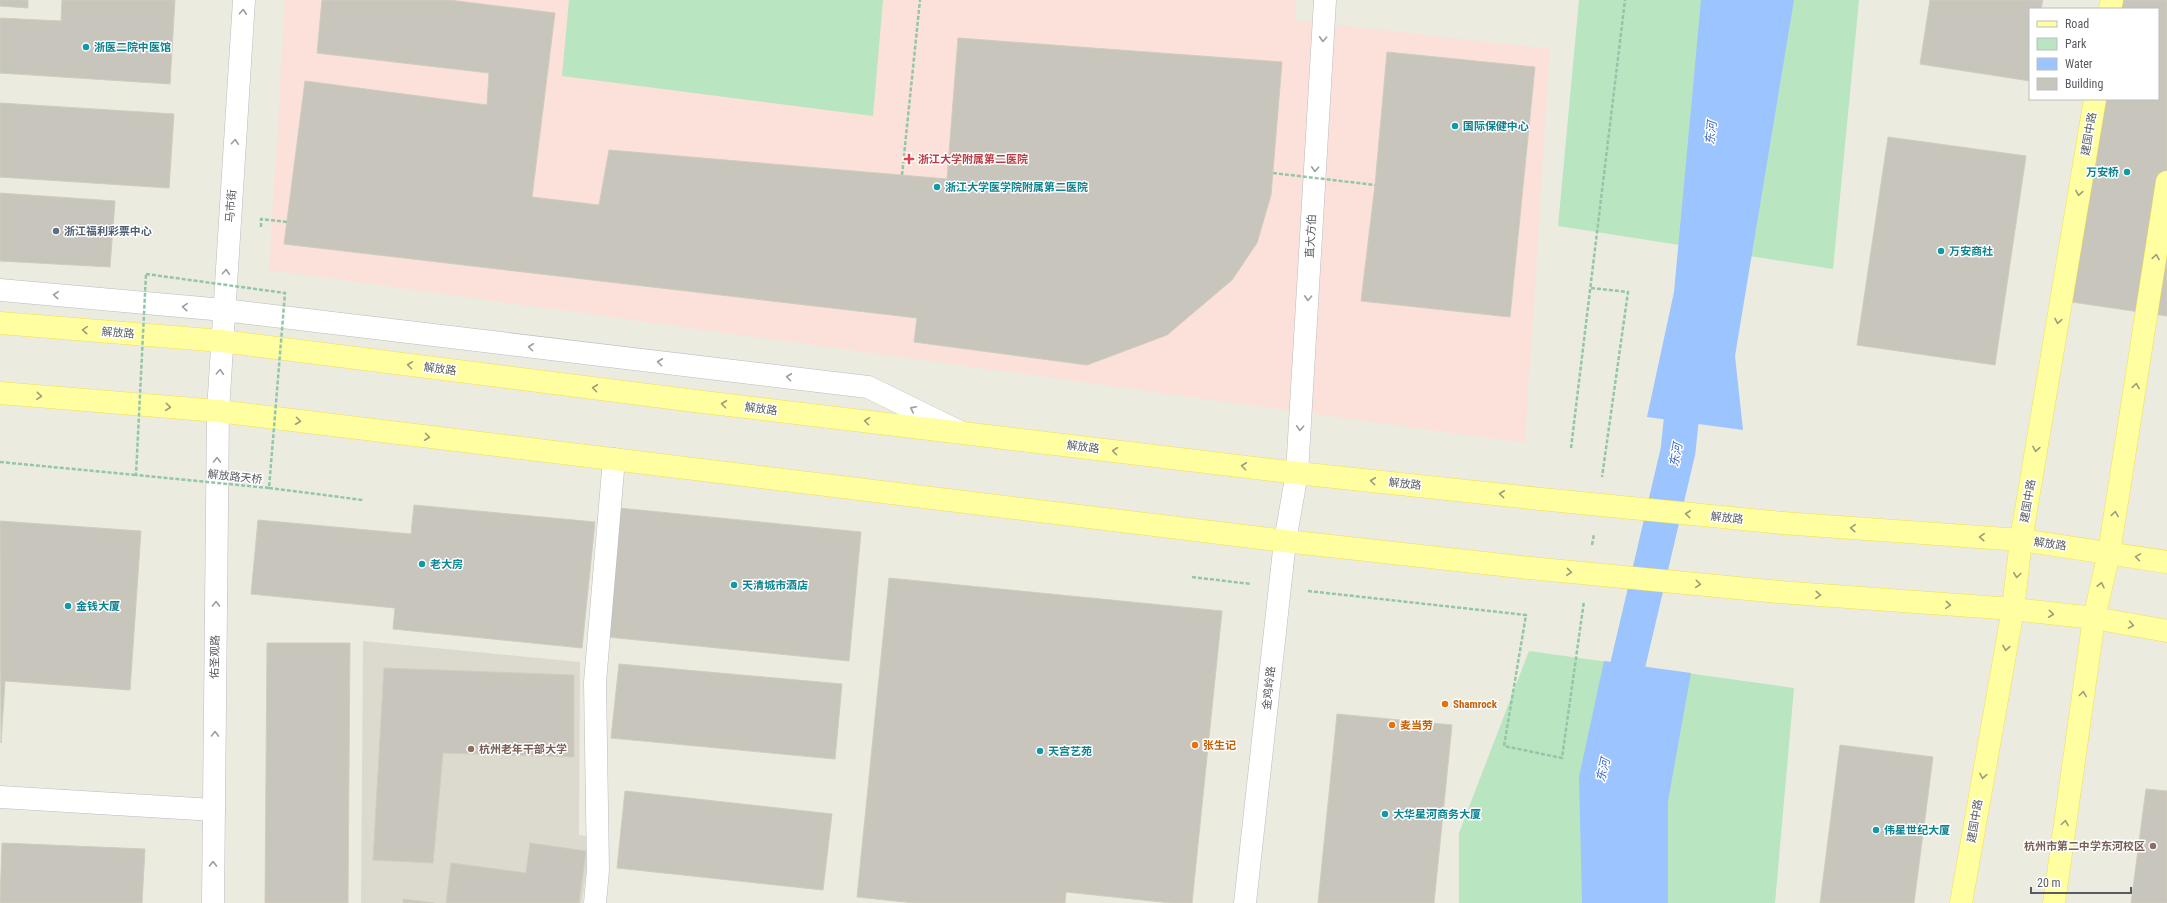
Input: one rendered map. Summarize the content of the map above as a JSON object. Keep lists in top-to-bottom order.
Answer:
{
  "streets": {
    "main road": ["建国中路", "解放路"],
    "street": [
      "马市街",
      "直大方伯",
      "佑圣观路",
      "金鸡岭路"
    ],
    "path": ["解放路天桥"]
  },
  "crossings": [
    ["建国中路", "解放路"],
    ["马市街", "解放路"],
    ["马市街", "佑圣观路"],
    ["直大方伯", "解放路"],
    ["直大方伯", "金鸡岭路"],
    ["解放路", "金鸡岭路"]
  ],
  "one_way": ["马市街", "直大方伯", "佑圣观路"],
  "water": ["东河"],
  "places": {
    "other": [
      "浙医二院中医馆",
      "国际保健中心",
      "万安桥",
      "浙江大学医学院附属第二医院",
      "浙江福利彩票中心",
      "万安商社",
      "老大房",
      "天清城市酒店",
      "金钱大厦",
      "Shamrock",
      "麦当劳",
      "张生记",
      "杭州老年干部大学",
      "天宫艺苑",
      "大华星河商务大厦",
      "伟星世纪大厦",
      "杭州市第二中学东河校区"
    ],
    "health": ["浙江大学附属第二医院"]
  },
  "legend": [
    "Road",
    "Park",
    "Water",
    "Building"
  ],
  "scale_bar": "20 m"
}
